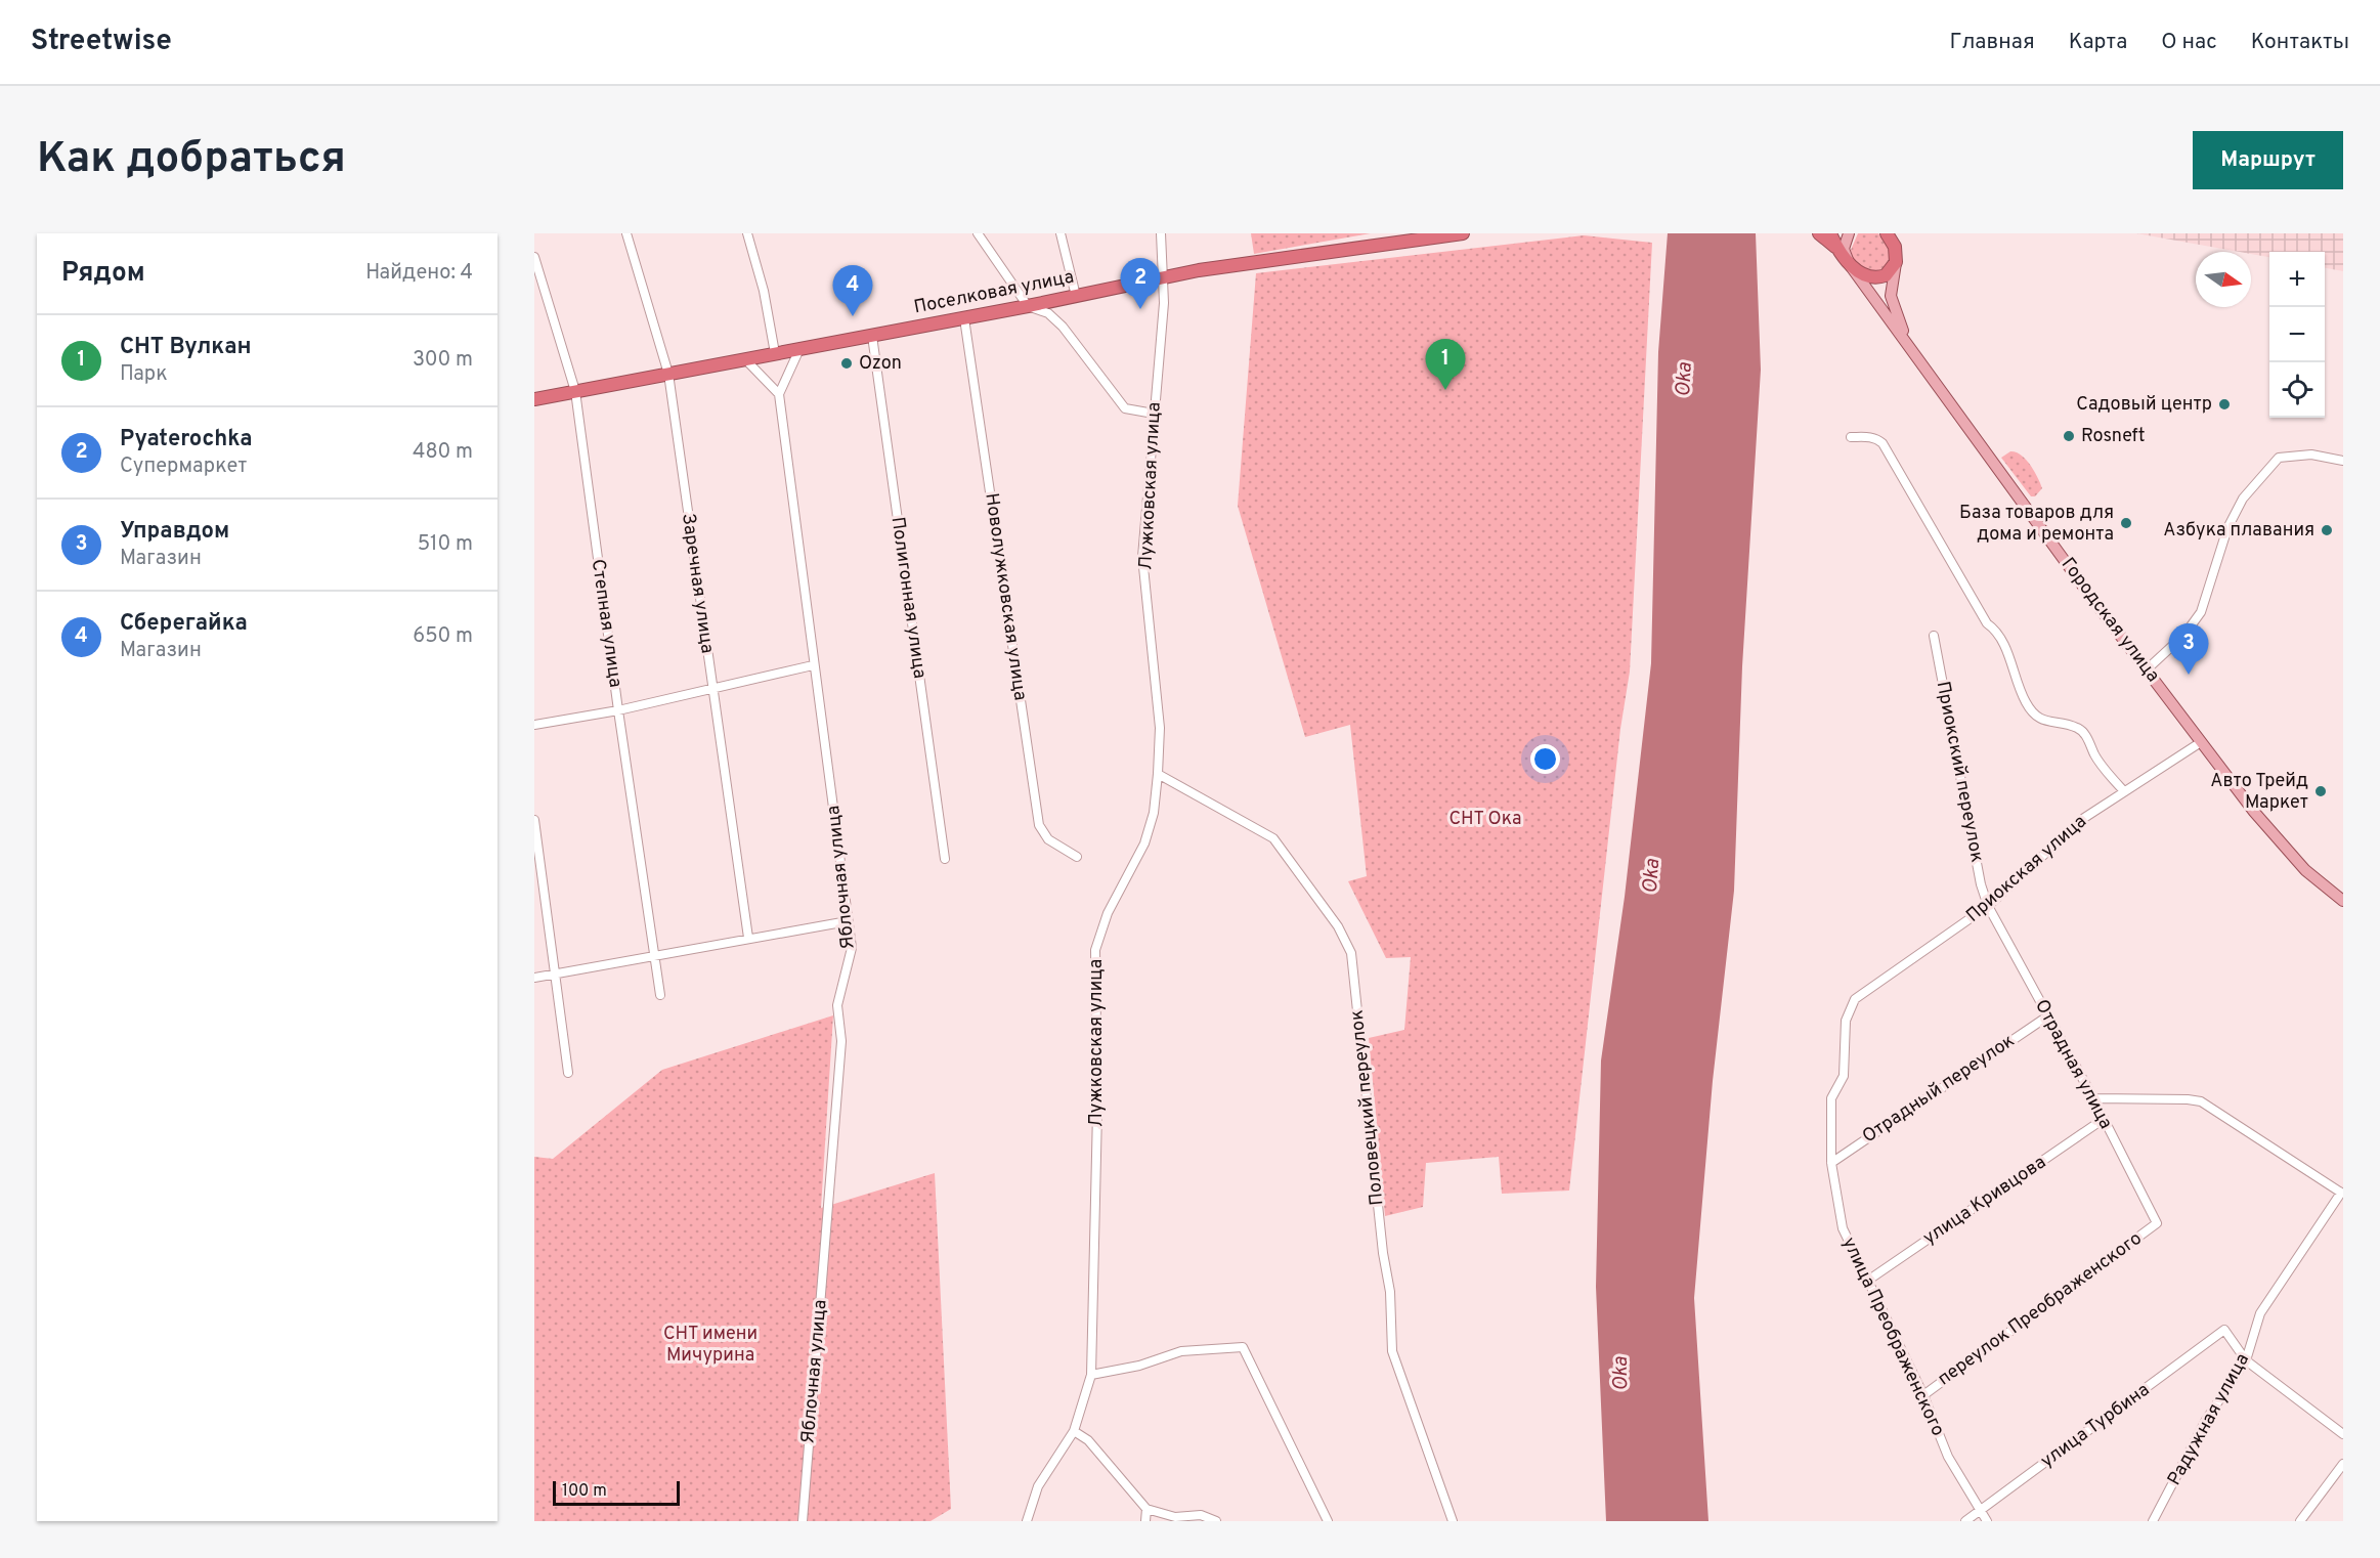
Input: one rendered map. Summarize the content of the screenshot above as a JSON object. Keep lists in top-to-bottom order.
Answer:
{
  "streets": {
    "highway": ["Поселковая улица"],
    "main road": ["Городская улица"],
    "street": [
      "Лужковская улица",
      "Заречная улица",
      "Новолужковская улица",
      "Полигонная улица",
      "Степная улица",
      "Приокский переулок",
      "Приокская улица",
      "Яблочная улица",
      "Отрадная улица",
      "Отрадный переулок",
      "Половецкий переулок",
      "улица Кривцова",
      "переулок Преображенского",
      "улица Преображенского",
      "Радужная улица",
      "улица Турбина"
    ]
  },
  "crossings": [
    ["Поселковая улица", "Лужковская улица"],
    ["Поселковая улица", "Заречная улица"],
    ["Поселковая улица", "Новолужковская улица"],
    ["Поселковая улица", "Полигонная улица"],
    ["Поселковая улица", "Степная улица"],
    ["Лужковская улица", "Половецкий переулок"],
    ["Городская улица", "Приокская улица"],
    ["Приокский переулок", "Приокская улица"],
    ["Приокский переулок", "Отрадная улица"],
    ["Приокская улица", "Отрадная улица"],
    ["Приокская улица", "улица Преображенского"],
    ["Отрадная улица", "Отрадный переулок"],
    ["Отрадная улица", "улица Кривцова"],
    ["Отрадная улица", "переулок Преображенского"],
    ["Отрадная улица", "Радужная улица"],
    ["Отрадный переулок", "улица Преображенского"],
    ["улица Кривцова", "улица Преображенского"],
    ["переулок Преображенского", "улица Преображенского"],
    ["улица Преображенского", "улица Турбина"],
    ["Радужная улица", "улица Турбина"]
  ],
  "water": ["Oka"],
  "parks": ["СНТ Ока", "СНТ имени Мичурина"],
  "places": [
    "Ozon",
    "Садовый центр",
    "Rosneft",
    "База товаров для дома и ремонта",
    "Азбука плавания",
    "Авто Трейд Маркет"
  ],
  "scale_bar": "100 m",
  "north": "right",
  "page": {
    "header": "Streetwise",
    "nav": [
      "Главная",
      "Карта",
      "О нас",
      "Контакты"
    ],
    "buttons": "Маршрут",
    "title": "Как добраться",
    "heading": ["Рядом", "Найдено: 4"],
    "map_buttons": ["+", "−"],
    "pins": [
      "2",
      "4",
      "1",
      "3"
    ],
    "list": [
      {
        "mark": "1",
        "name": "СНТ Вулкан",
        "note": "Парк",
        "value": "300 m"
      },
      {
        "mark": "2",
        "name": "Pyaterochka",
        "note": "Супермаркет",
        "value": "480 m"
      },
      {
        "mark": "3",
        "name": "Управдом",
        "note": "Магазин",
        "value": "510 m"
      },
      {
        "mark": "4",
        "name": "Сберегайка",
        "note": "Магазин",
        "value": "650 m"
      }
    ],
    "scale": "100 m"
  }
}
